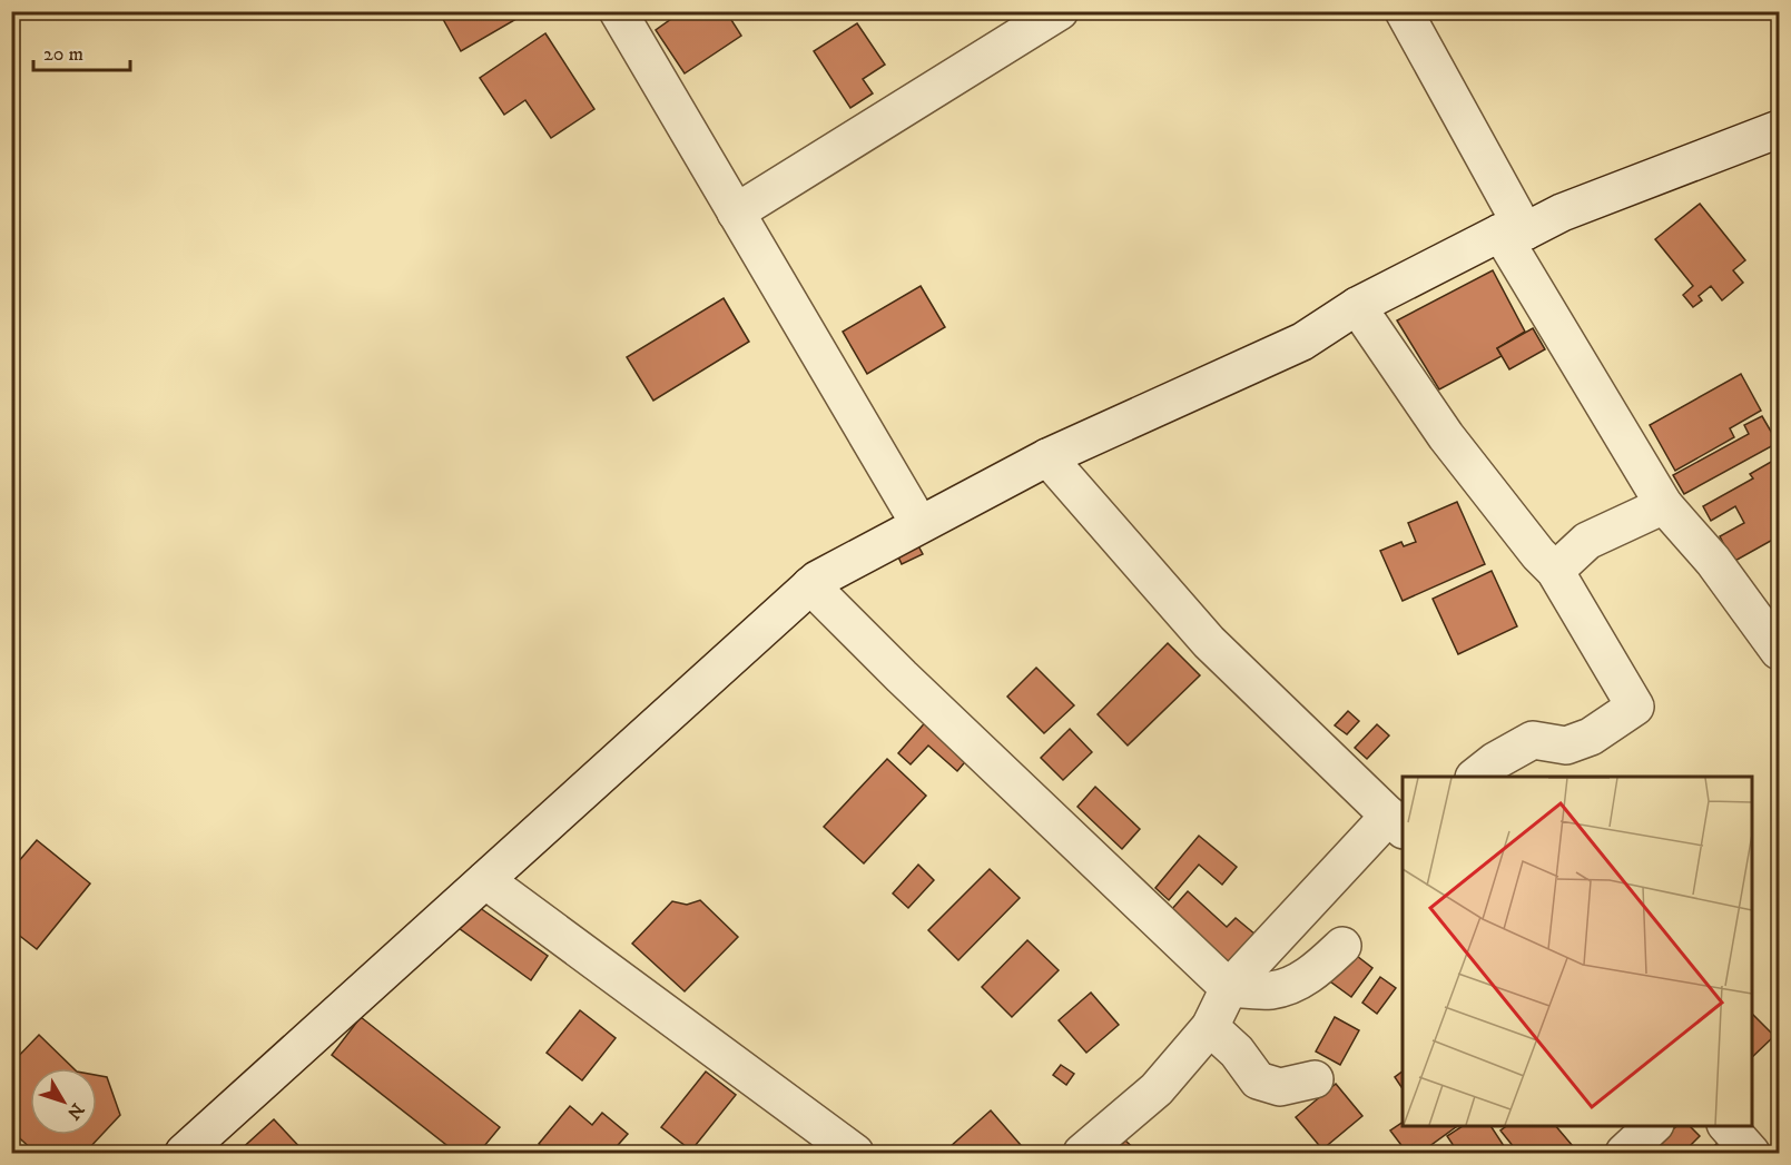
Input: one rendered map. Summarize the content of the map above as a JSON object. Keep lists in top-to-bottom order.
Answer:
{
  "scale_bar": "20 m",
  "north": "bottom right"
}
